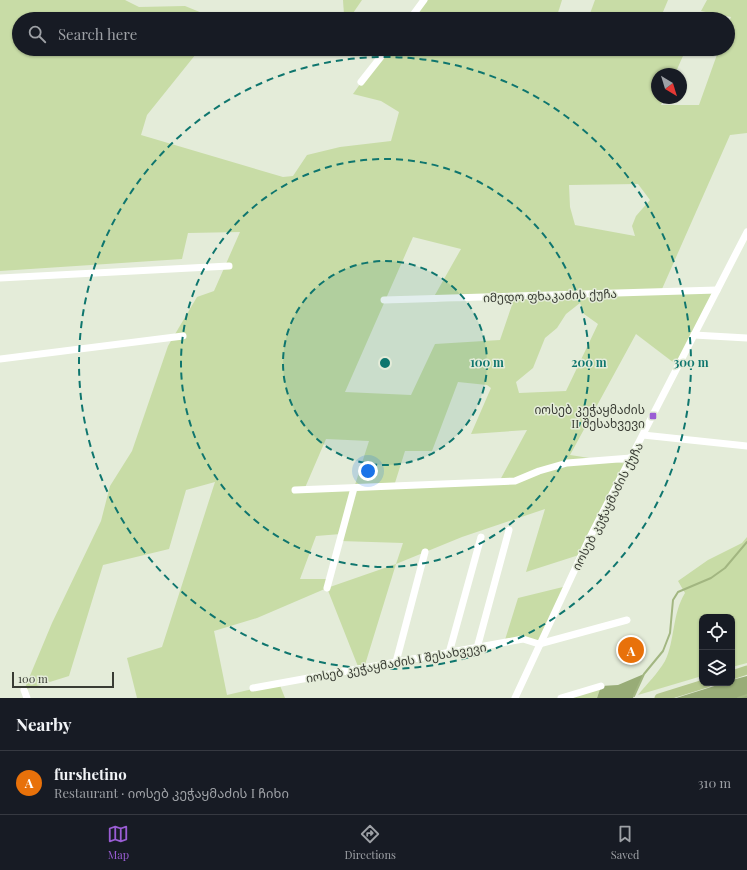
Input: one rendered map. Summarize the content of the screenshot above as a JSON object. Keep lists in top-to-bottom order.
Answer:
{
  "streets": {
    "street": ["იმედო ფხაკაძის ქუჩა", "იოსებ კეჭაყმაძის ქუჩა", "იოსებ კეჭაყმაძის I შესახვევი"]
  },
  "crossings": [
    ["იმედო ფხაკაძის ქუჩა", "იოსებ კეჭაყმაძის ქუჩა"],
    ["იოსებ კეჭაყმაძის ქუჩა", "იოსებ კეჭაყმაძის I შესახვევი"]
  ],
  "places": {
    "transit": ["იოსებ კეჭაყმაძის II შესახვევი"]
  },
  "scale_bar": "100 m",
  "north": "bottom right",
  "page": {
    "search": "Search here",
    "pins": "A",
    "scale": "100 m",
    "heading": "Nearby",
    "list": [
      {
        "mark": "A",
        "name": "furshetino",
        "note": "Restaurant · იოსებ კეჭაყმაძის I ჩიხი",
        "value": "310 m"
      }
    ],
    "nav": ["Map", "Directions", "Saved"]
  },
  "rings": ["100 m", "200 m", "300 m"]
}
